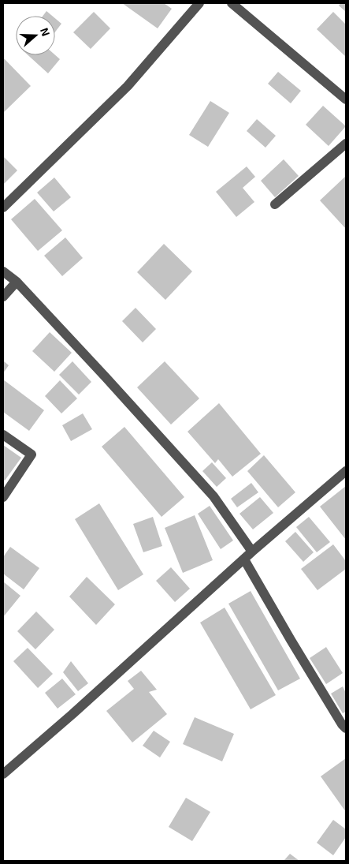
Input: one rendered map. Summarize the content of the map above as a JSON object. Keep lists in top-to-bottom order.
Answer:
{
  "north": "right"
}
